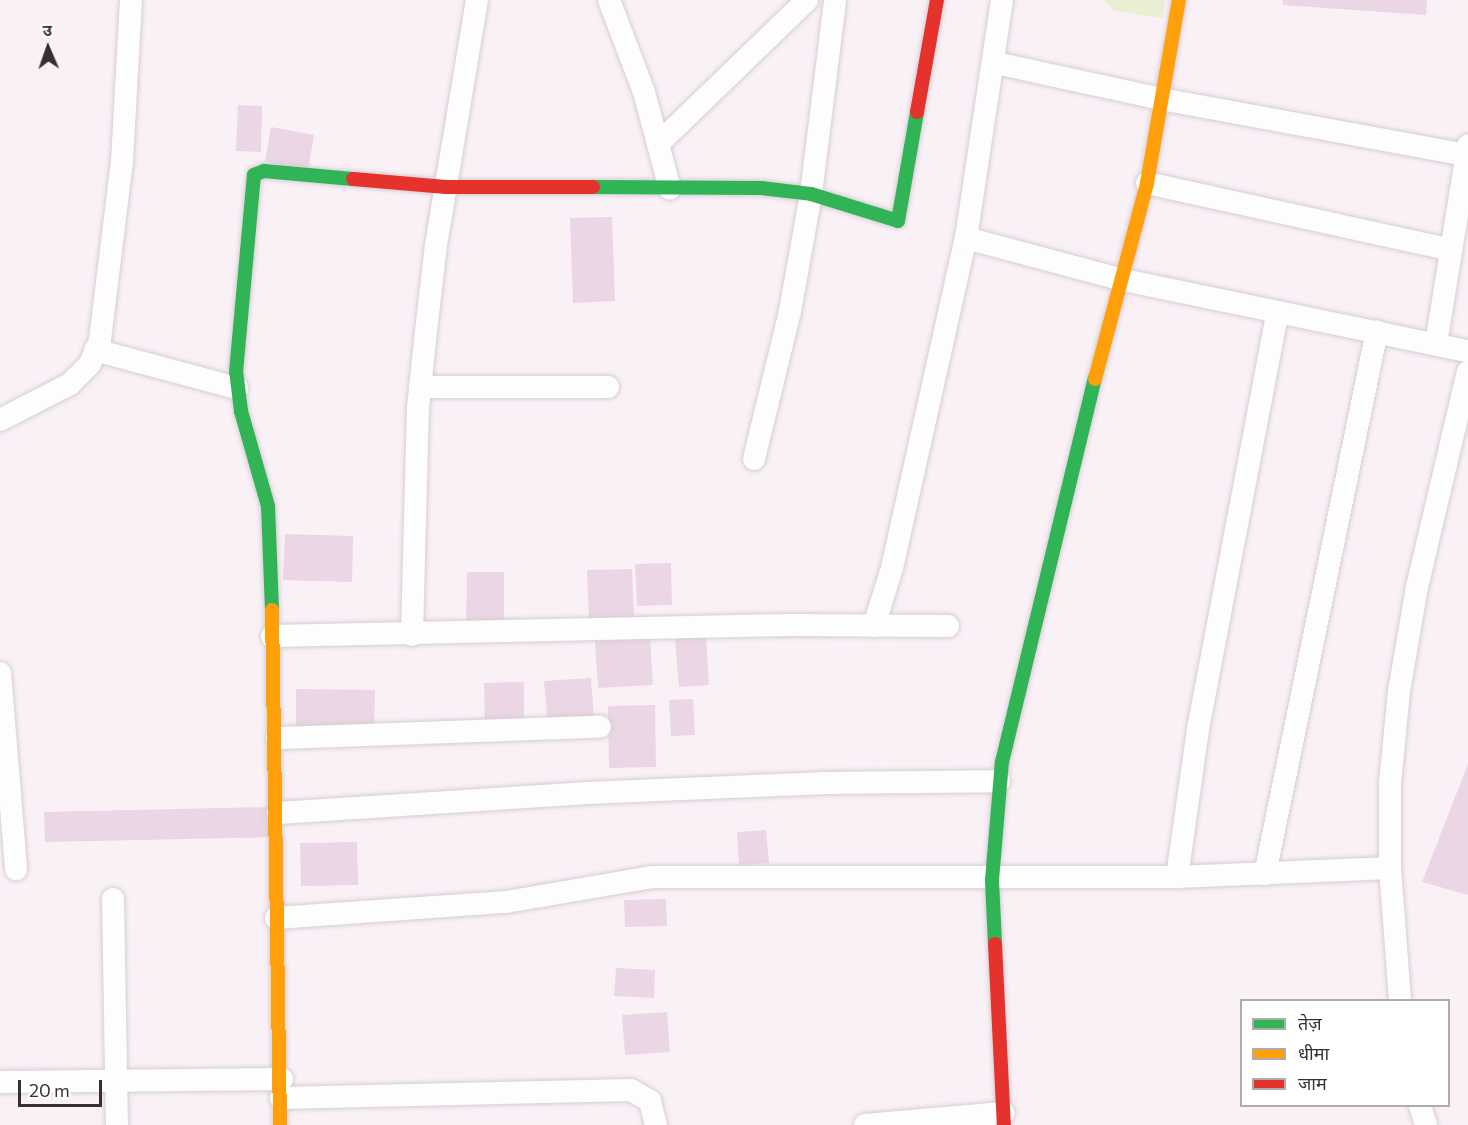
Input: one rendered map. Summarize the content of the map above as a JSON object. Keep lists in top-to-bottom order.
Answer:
{
  "legend": ["तेज़", "धीमा", "जाम"],
  "scale_bar": "20 m",
  "north": "top"
}
